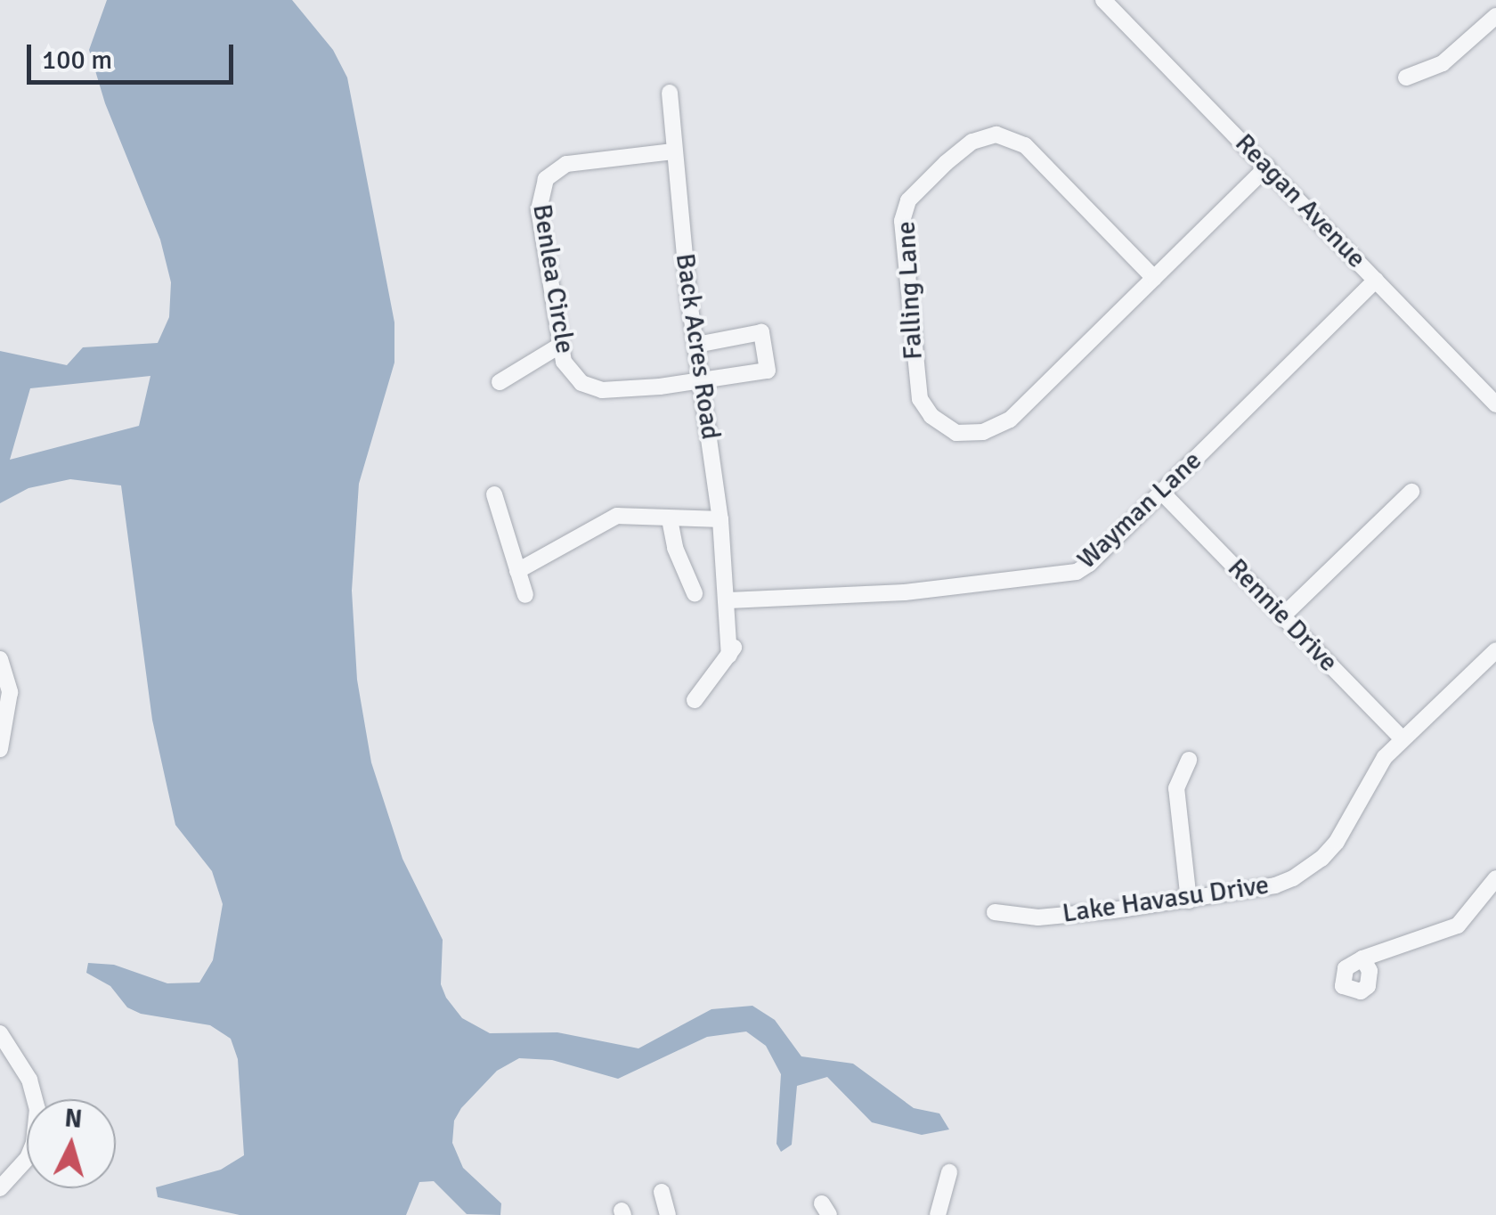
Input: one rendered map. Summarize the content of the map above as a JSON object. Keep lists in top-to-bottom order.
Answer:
{
  "streets": {
    "street": [
      "Reagan Avenue",
      "Benlea Circle",
      "Falling Lane",
      "Back Acres Road",
      "Wayman Lane",
      "Rennie Drive",
      "Lake Havasu Drive"
    ]
  },
  "crossings": [
    ["Reagan Avenue", "Falling Lane"],
    ["Reagan Avenue", "Wayman Lane"],
    ["Benlea Circle", "Back Acres Road"],
    ["Back Acres Road", "Wayman Lane"],
    ["Wayman Lane", "Rennie Drive"],
    ["Rennie Drive", "Lake Havasu Drive"]
  ],
  "scale_bar": "100 m",
  "north": "top"
}
